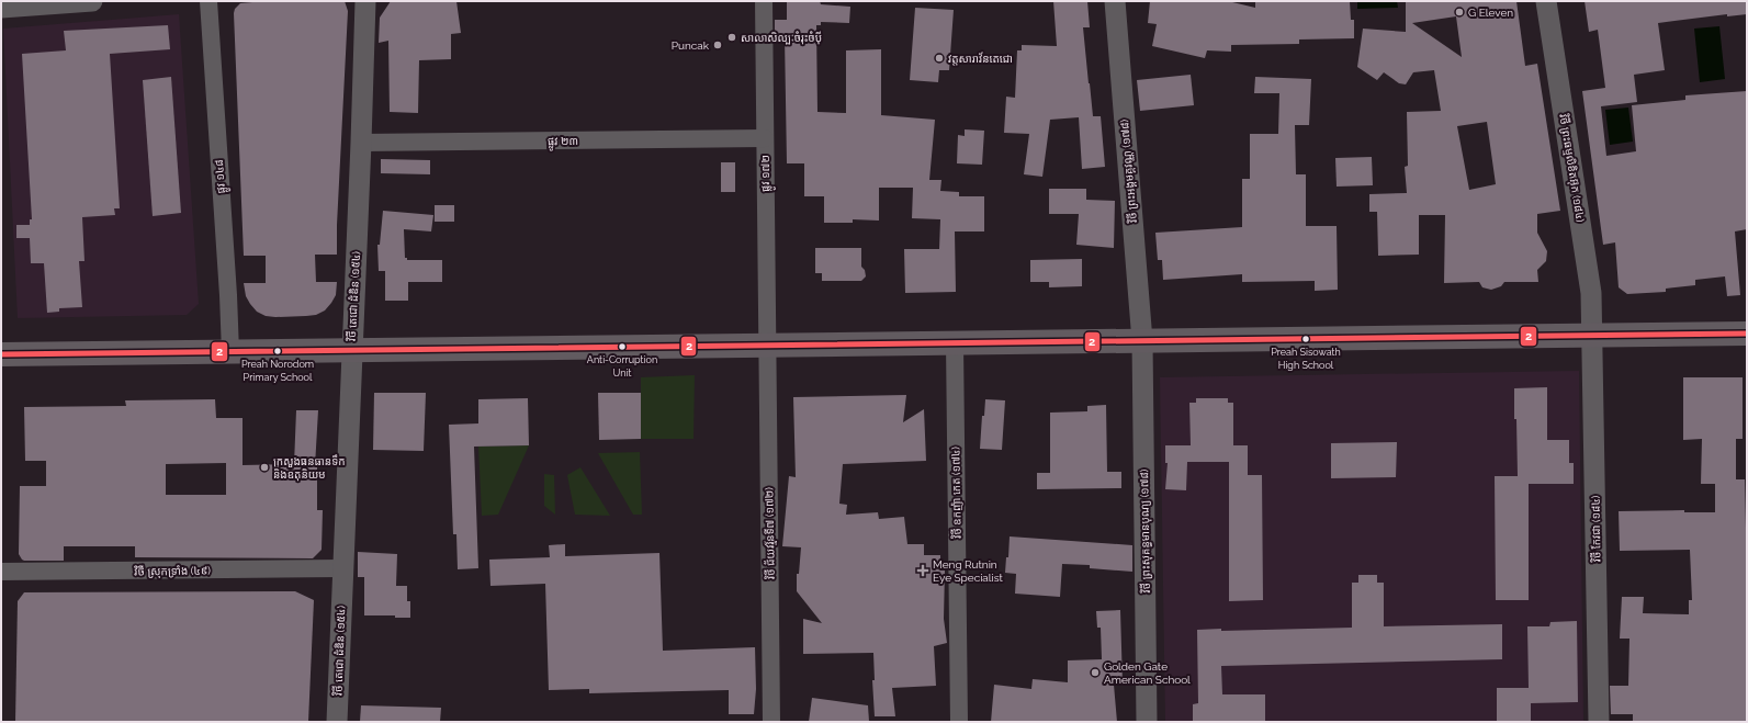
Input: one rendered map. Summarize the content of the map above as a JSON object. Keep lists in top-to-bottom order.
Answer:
{
  "streets": {
    "street": [
      "ផ្លូវ ២៣",
      "វិថី ព្រះធម្មលិខិតអ៊ុក (១៨៤)",
      "វិថី ព្រះអង្គមគ្គវណ្ណ (១៧៨)",
      "ផ្លូវ ១៧២",
      "ផ្លូវ ១៤៨",
      "វិថី តេជោ ដំឌិន (១៥៤)",
      "វិថី ឧកញ៉ា កេត (១៧៤)",
      "វិថី កែវជា (១៨៤)",
      "វិថី ព្រះសុគន្ធមានបុណ្យ (១៧៨)",
      "វិថី ជ័យវរ្ម័នទី៧ (១៧២)",
      "វិថី ស្រុកទ្រាំង (៤៩)"
    ]
  },
  "crossings": [
    ["ផ្លូវ ២៣", "ផ្លូវ ១៧២"],
    ["ផ្លូវ ២៣", "វិថី តេជោ ដំឌិន (១៥៤)"],
    ["វិថី ព្រះធម្មលិខិតអ៊ុក (១៨៤)", "វិថី កែវជា (១៨៤)"],
    ["វិថី ព្រះអង្គមគ្គវណ្ណ (១៧៨)", "វិថី ព្រះសុគន្ធមានបុណ្យ (១៧៨)"],
    ["ផ្លូវ ១៧២", "វិថី ជ័យវរ្ម័នទី៧ (១៧២)"],
    ["វិថី តេជោ ដំឌិន (១៥៤)", "វិថី ស្រុកទ្រាំង (៤៩)"]
  ],
  "places": {
    "other": [
      "G Eleven",
      "សាលាសិល្បៈចំរុះចំប៉ី",
      "Puncak",
      "វត្តសារាវ័នតេជោ",
      "Preah Sisowath High School",
      "Anti-Corruption Unit",
      "Preah Norodom Primary School",
      "ក្រសួងធនធានទឹក និងឧតុនិយម",
      "Golden Gate American School"
    ],
    "health": ["Meng Rutnin Eye Specialist"]
  },
  "lines": ["transit line 2"]
}
